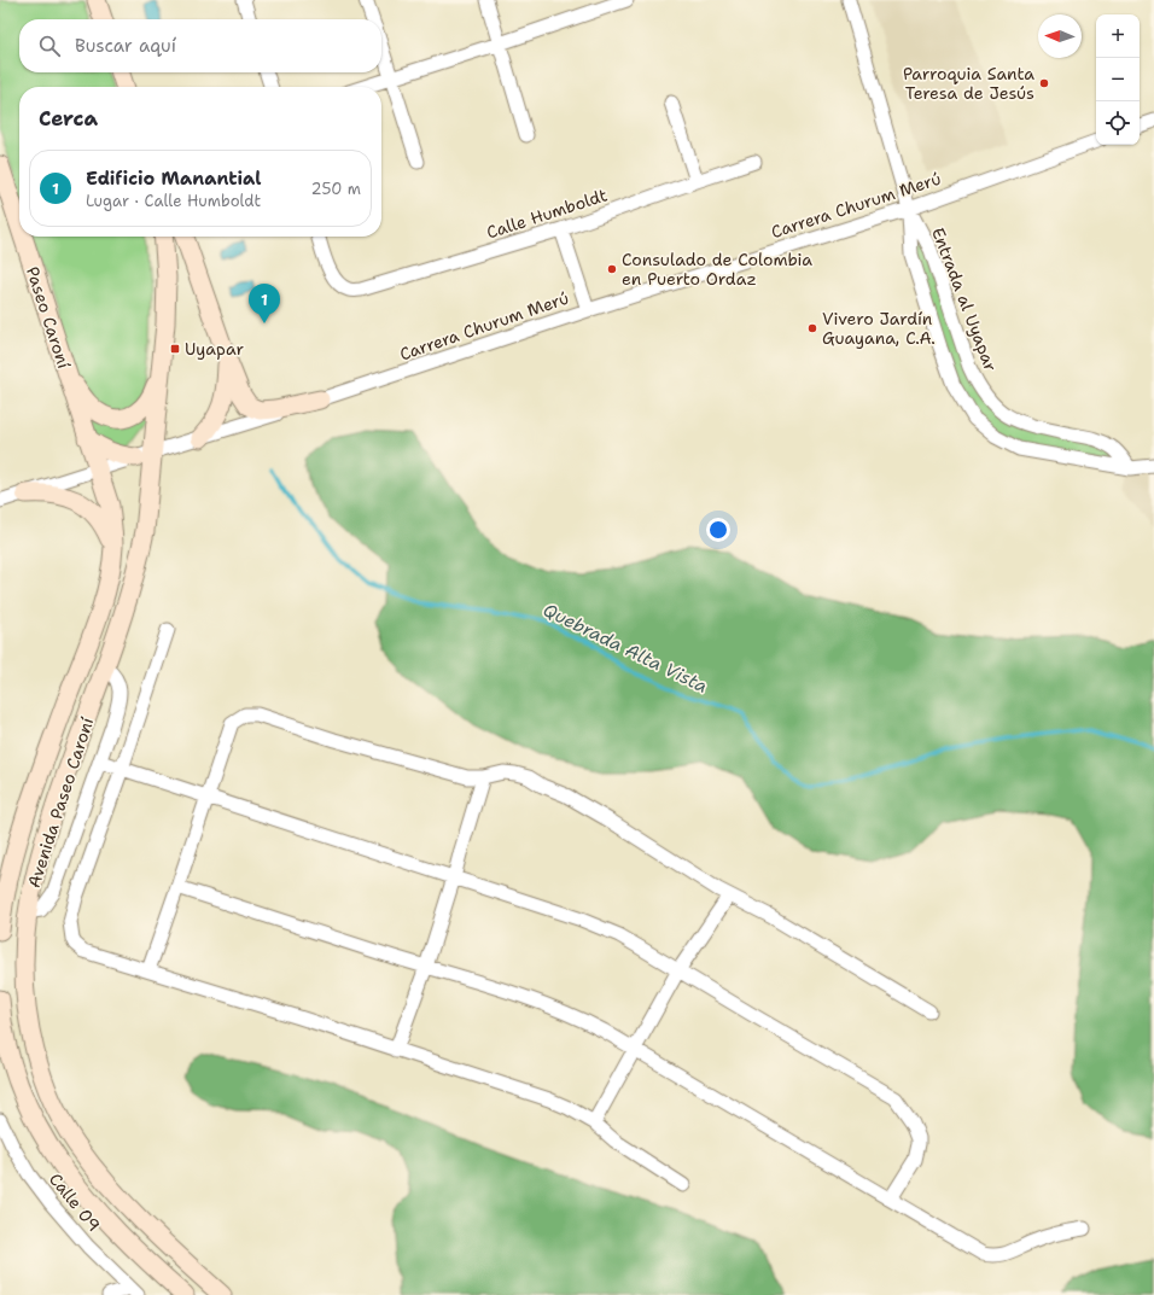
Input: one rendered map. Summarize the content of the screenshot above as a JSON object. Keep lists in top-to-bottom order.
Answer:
{
  "streets": {
    "street": [
      "Carrera Churum Merú",
      "Calle Humboldt",
      "Entrada al Uyapar",
      "Paseo Caroní",
      "Avenida Paseo Caroní",
      "Calle 09"
    ]
  },
  "crossings": [
    ["Carrera Churum Merú", "Entrada al Uyapar"],
    ["Carrera Churum Merú", "Avenida Paseo Caroní"],
    ["Paseo Caroní", "Avenida Paseo Caroní"]
  ],
  "water": ["Quebrada Alta Vista"],
  "places": {
    "other": ["Parroquia Santa Teresa de Jesús", "Consulado de Colombia en Puerto Ordaz", "Vivero Jardín Guayana, C.A."],
    "transit": ["Uyapar"]
  },
  "north": "left",
  "page": {
    "map_buttons": ["+", "−"],
    "search": "Buscar aquí",
    "heading": "Cerca",
    "list": [
      {
        "mark": "1",
        "name": "Edificio Manantial",
        "note": "Lugar · Calle Humboldt",
        "value": "250 m"
      }
    ],
    "pins": "1"
  }
}
